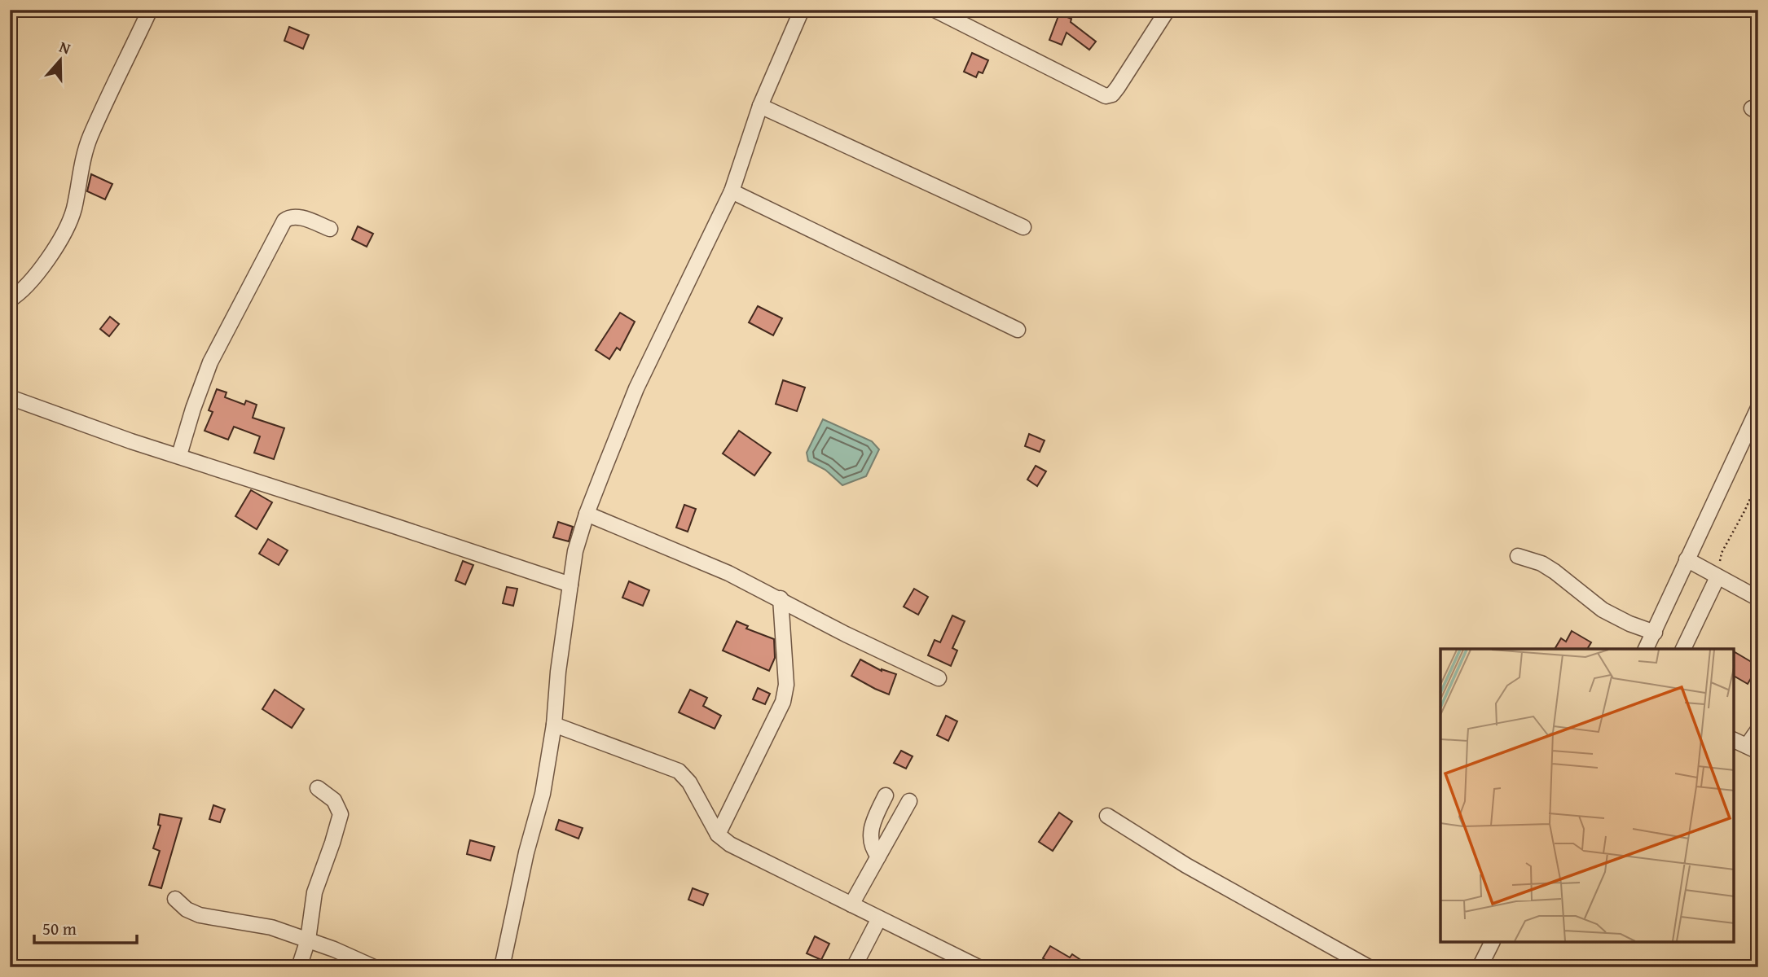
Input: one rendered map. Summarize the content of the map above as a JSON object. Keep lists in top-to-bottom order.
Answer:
{
  "scale_bar": "50 m",
  "north": "top"
}
